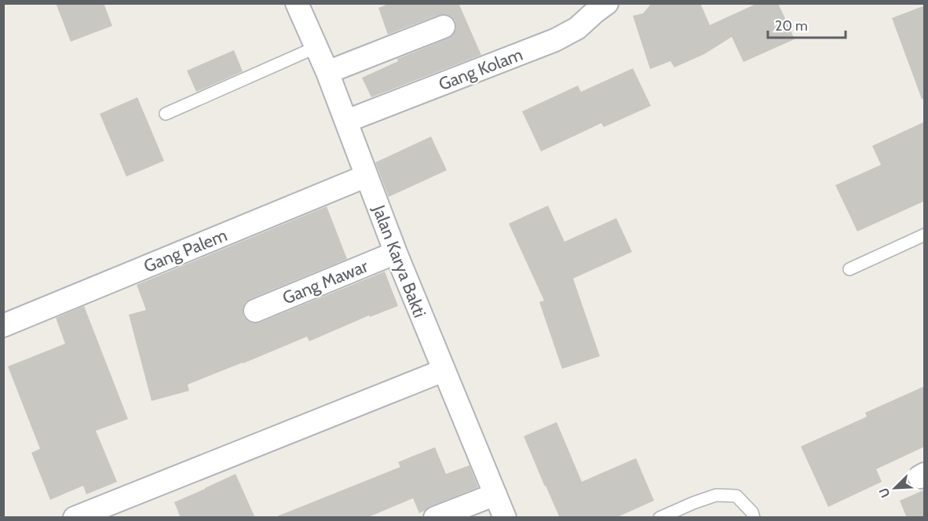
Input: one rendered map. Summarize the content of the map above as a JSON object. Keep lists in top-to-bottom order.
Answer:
{
  "streets": {
    "street": [
      "Gang Kolam",
      "Gang Palem",
      "Jalan Karya Bakti",
      "Gang Mawar"
    ]
  },
  "crossings": [
    ["Gang Kolam", "Jalan Karya Bakti"],
    ["Gang Palem", "Jalan Karya Bakti"],
    ["Jalan Karya Bakti", "Gang Mawar"]
  ],
  "scale_bar": "20 m",
  "north": "bottom left"
}
